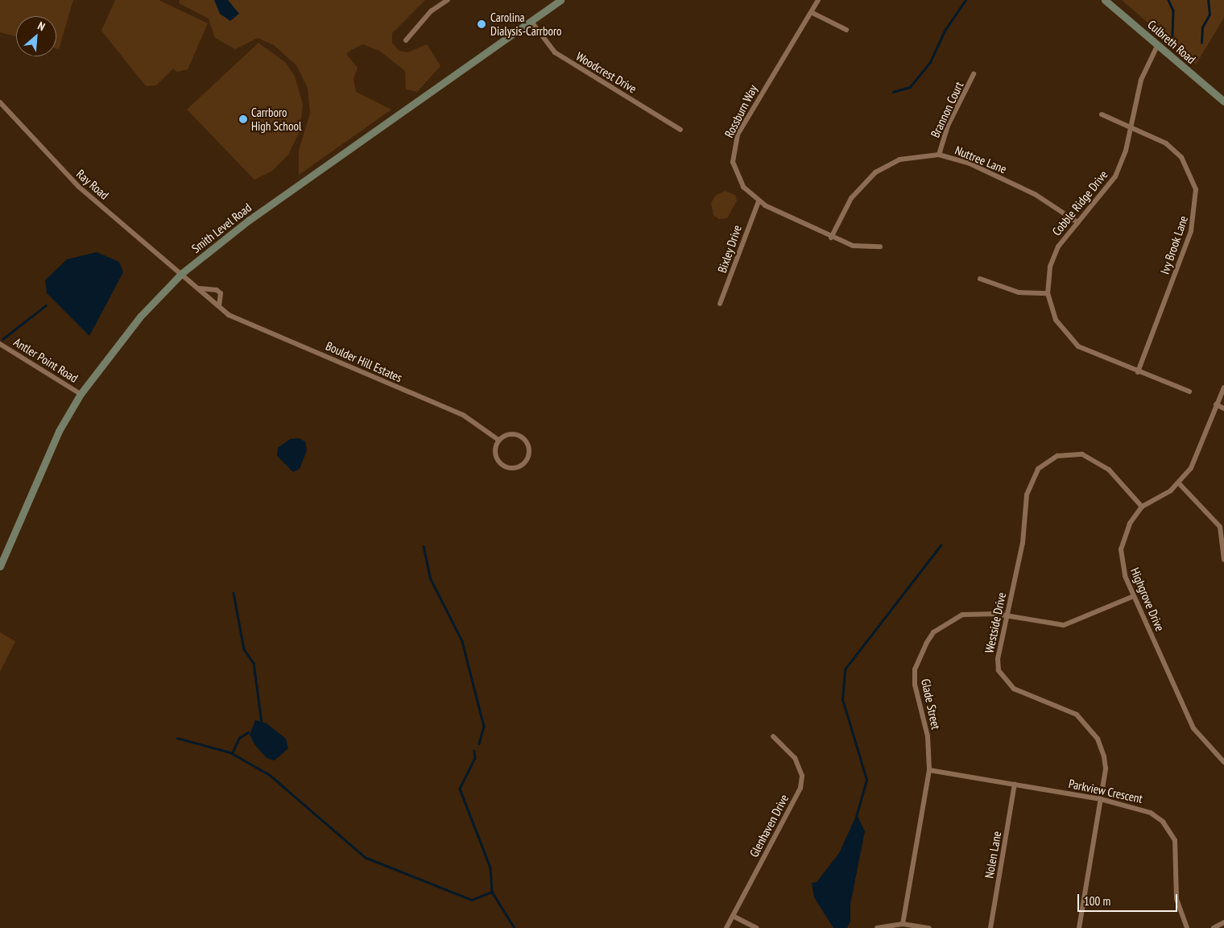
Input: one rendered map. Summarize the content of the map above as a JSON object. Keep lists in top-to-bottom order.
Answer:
{
  "streets": {
    "main road": ["Culbreth Road", "Smith Level Road"],
    "street": [
      "Woodcrest Drive",
      "Brannon Court",
      "Rossburn Way",
      "Nuttree Lane",
      "Ray Road",
      "Cobble Ridge Drive",
      "Ivy Brook Lane",
      "Bixley Drive",
      "Antler Point Road",
      "Boulder Hill Estates",
      "Highgrove Drive",
      "Westside Drive",
      "Glade Street",
      "Parkview Crescent",
      "Glenhaven Drive",
      "Nolen Lane"
    ]
  },
  "crossings": [
    ["Culbreth Road", "Cobble Ridge Drive"],
    ["Woodcrest Drive", "Smith Level Road"],
    ["Brannon Court", "Nuttree Lane"],
    ["Rossburn Way", "Nuttree Lane"],
    ["Rossburn Way", "Bixley Drive"],
    ["Nuttree Lane", "Cobble Ridge Drive"],
    ["Ray Road", "Smith Level Road"],
    ["Ray Road", "Boulder Hill Estates"],
    ["Cobble Ridge Drive", "Ivy Brook Lane"],
    ["Smith Level Road", "Antler Point Road"],
    ["Smith Level Road", "Boulder Hill Estates"],
    ["Highgrove Drive", "Westside Drive"],
    ["Highgrove Drive", "Glade Street"],
    ["Westside Drive", "Glade Street"],
    ["Westside Drive", "Parkview Crescent"],
    ["Glade Street", "Parkview Crescent"],
    ["Parkview Crescent", "Nolen Lane"]
  ],
  "places": ["Carolina Dialysis-Carrboro", "Carrboro High School"],
  "scale_bar": "100 m",
  "north": "top right"
}
